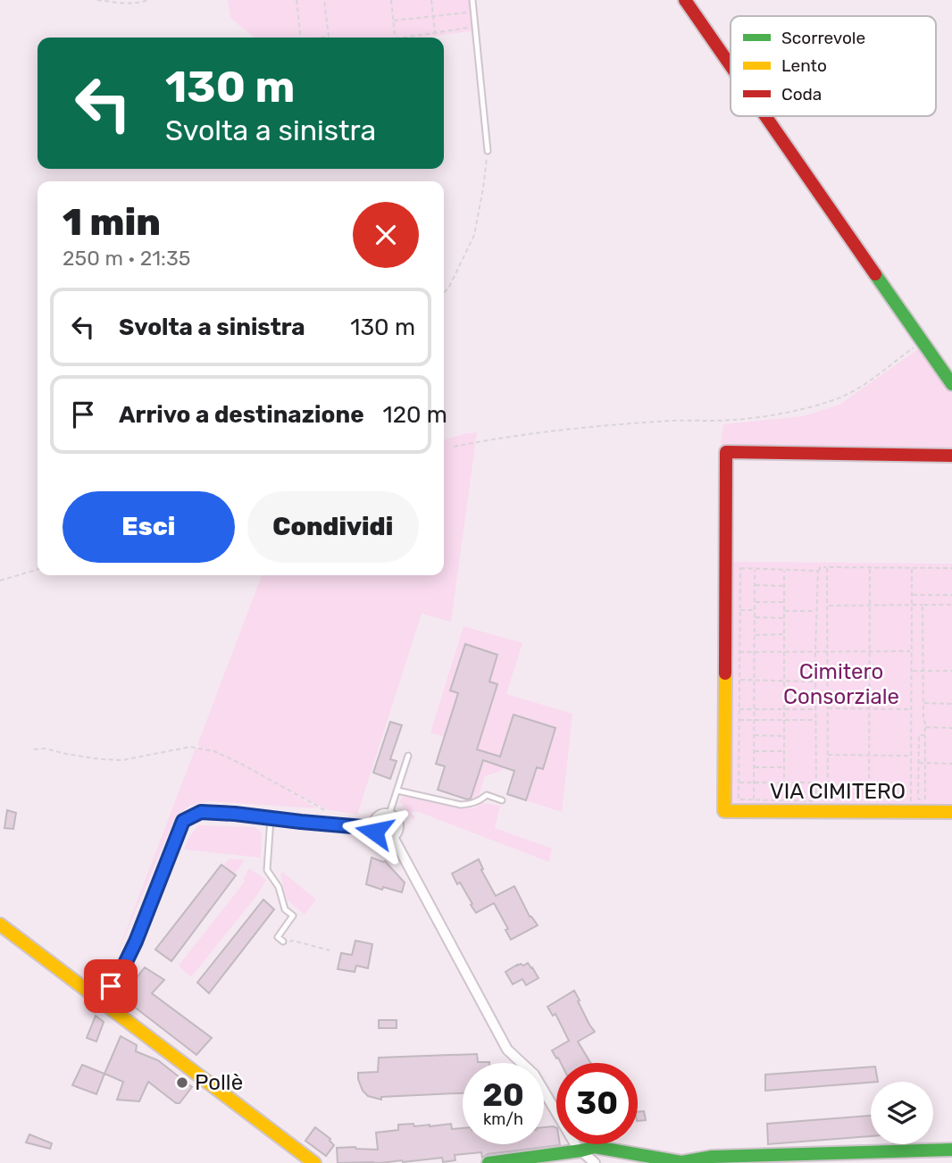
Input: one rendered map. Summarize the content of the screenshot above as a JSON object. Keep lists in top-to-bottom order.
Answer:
{
  "streets": {
    "street": ["VIA CIMITERO"]
  },
  "parks": ["Cimitero Consorziale"],
  "places": ["Pollè"],
  "legend": ["Scorrevole", "Lento", "Coda"],
  "page": {
    "turn": ["130 m", "Svolta a sinistra"],
    "heading": ["1 min", "250 m · 21:35"],
    "list": [
      {
        "name": "Svolta a sinistra",
        "value": "130 m"
      },
      {
        "name": "Arrivo a destinazione",
        "value": "120 m"
      }
    ],
    "buttons": ["Esci", "Condividi"],
    "speed": "20 km/h",
    "limit": "30"
  }
}
